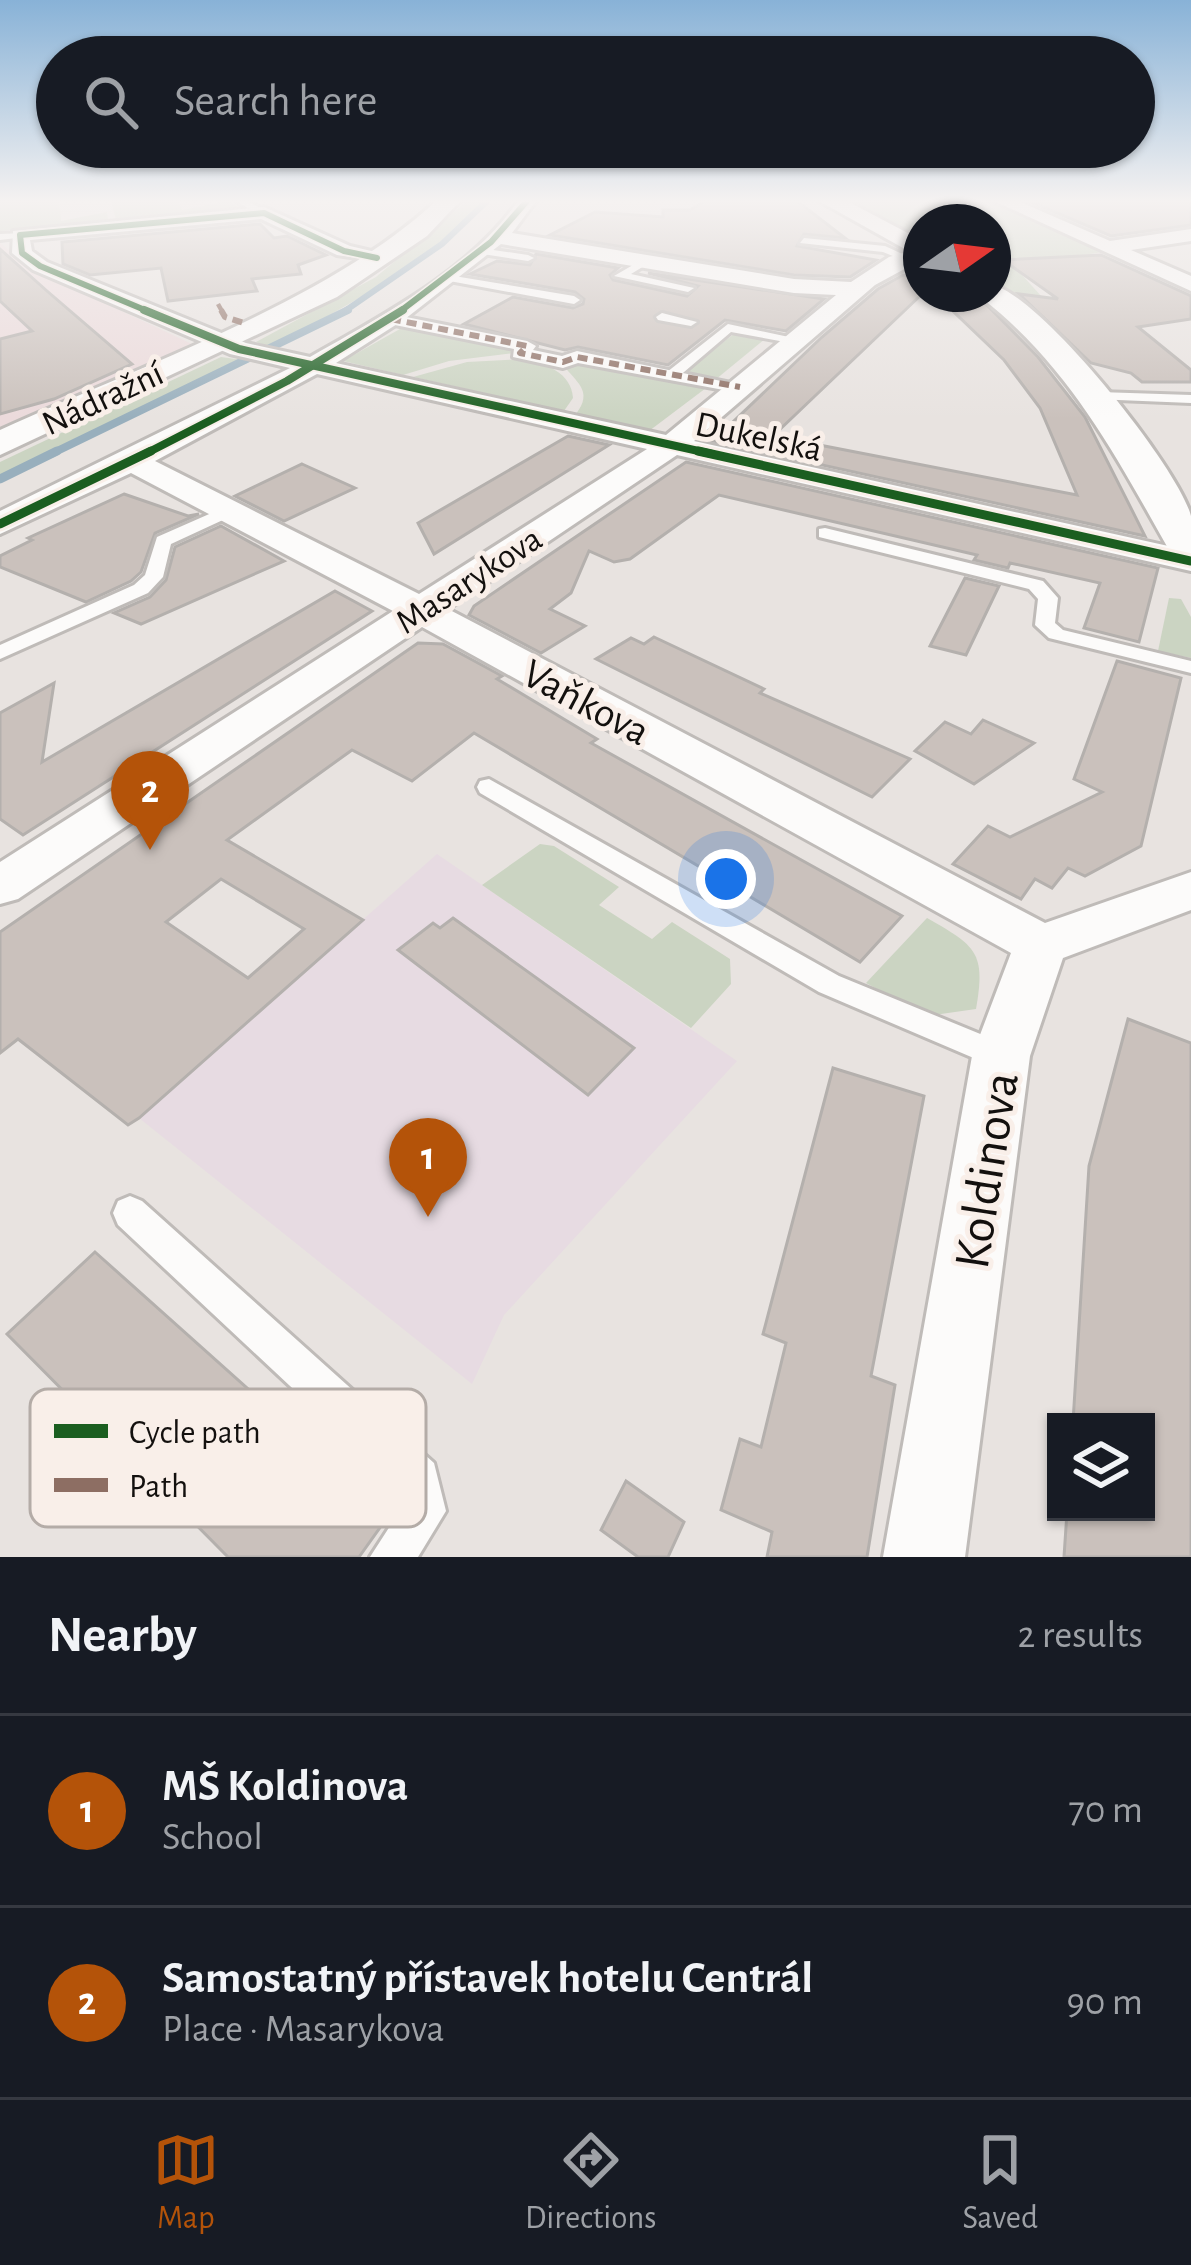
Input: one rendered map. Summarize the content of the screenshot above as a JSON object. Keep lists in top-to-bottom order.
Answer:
{
  "streets": {
    "street": [
      "Nádražní",
      "Dukelská",
      "Masarykova",
      "Vaňkova",
      "Koldinova"
    ]
  },
  "crossings": [
    ["Nádražní", "Dukelská"],
    ["Dukelská", "Masarykova"],
    ["Masarykova", "Vaňkova"],
    ["Vaňkova", "Koldinova"]
  ],
  "legend": ["Cycle path", "Path"],
  "north": "right",
  "page": {
    "search": "Search here",
    "pins": ["2", "1"],
    "heading": ["Nearby", "2 results"],
    "list": [
      {
        "mark": "1",
        "name": "MŠ Koldinova",
        "note": "School",
        "value": "70 m"
      },
      {
        "mark": "2",
        "name": "Samostatný přístavek hotelu Centrál",
        "note": "Place · Masarykova",
        "value": "90 m"
      }
    ],
    "nav": ["Map", "Directions", "Saved"]
  }
}
